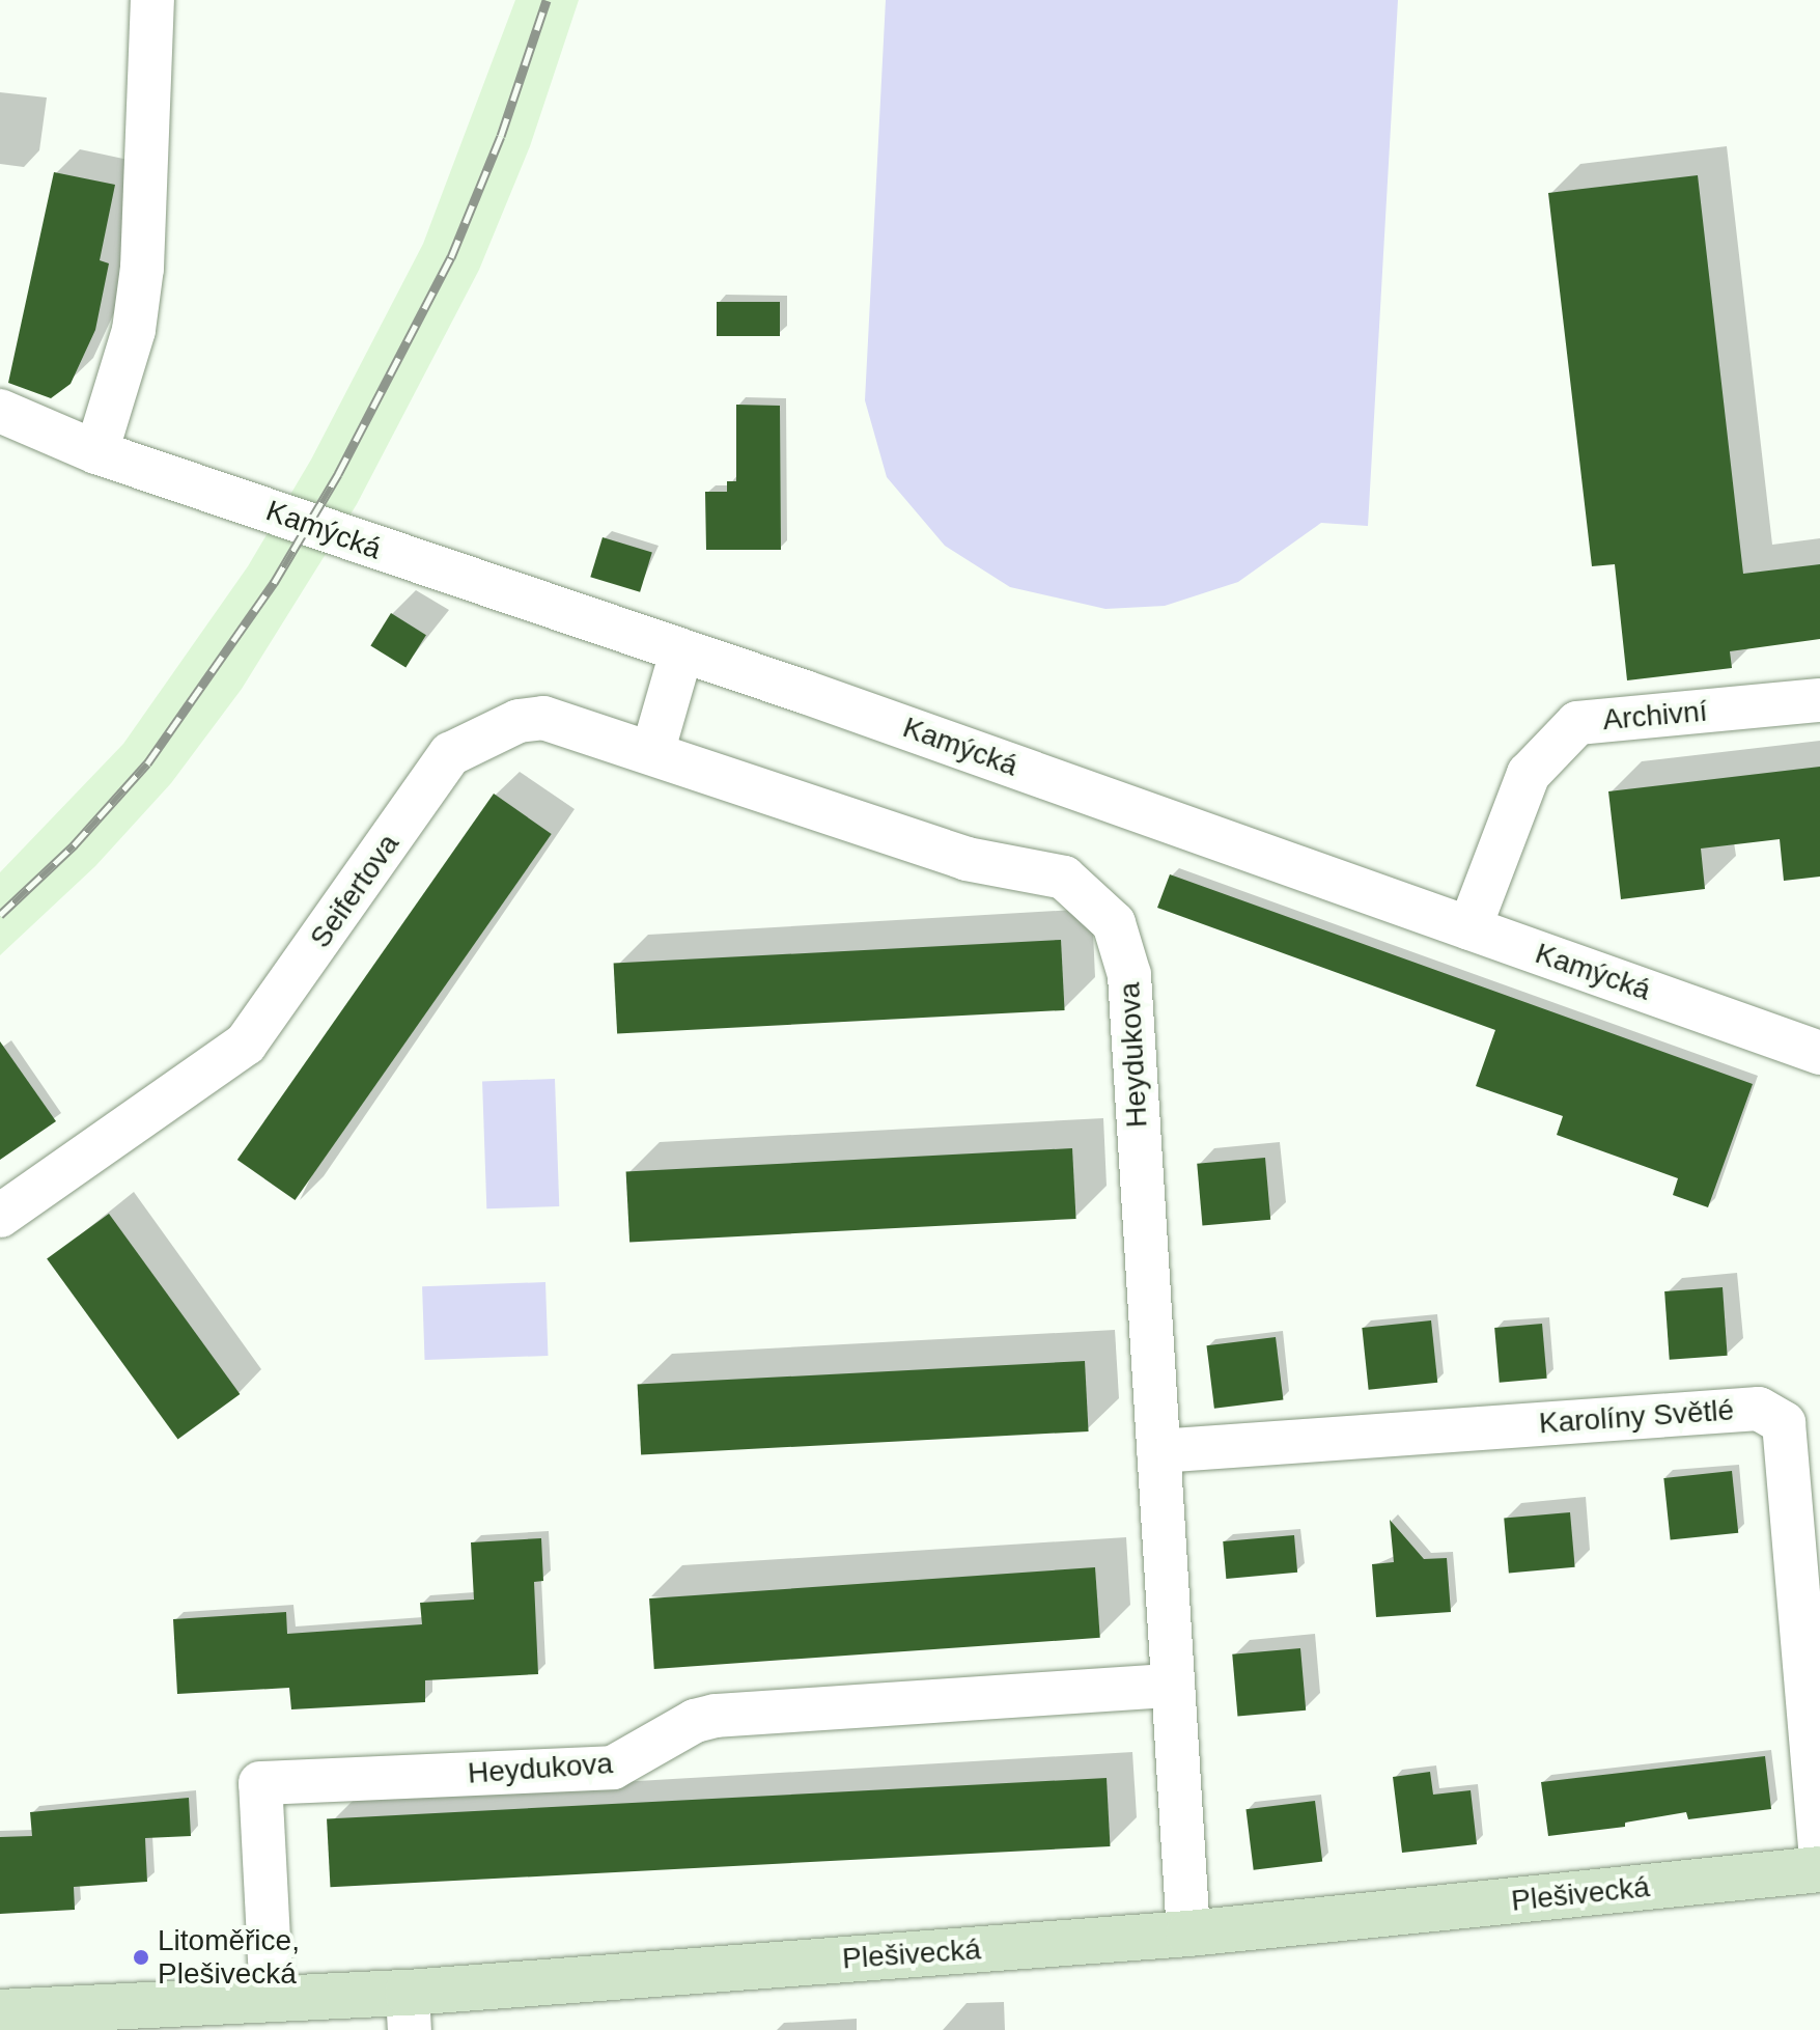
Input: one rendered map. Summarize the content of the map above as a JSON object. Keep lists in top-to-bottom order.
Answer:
{
  "streets": {
    "street": [
      "Kamýcká",
      "Archivní",
      "Seifertova",
      "Heydukova",
      "Karolíny Světlé",
      "Plešivecká"
    ]
  },
  "crossings": [
    ["Kamýcká", "Archivní"],
    ["Seifertova", "Heydukova"],
    ["Heydukova", "Karolíny Světlé"],
    ["Heydukova", "Plešivecká"]
  ],
  "places": ["Litoměřice, Plešivecká"]
}
